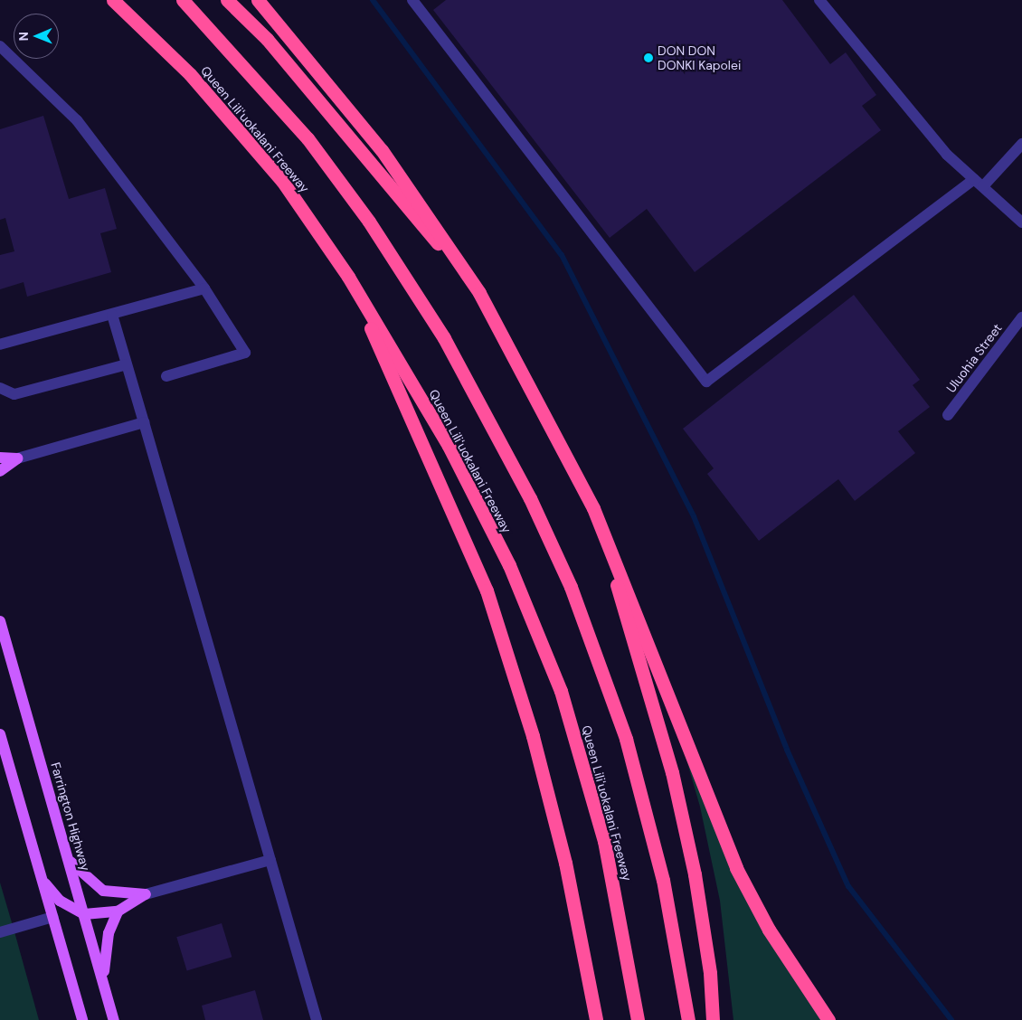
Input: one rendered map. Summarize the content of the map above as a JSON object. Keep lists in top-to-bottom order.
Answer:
{
  "streets": {
    "highway": ["Queen Liliʻuokalani Freeway"],
    "main road": ["Farrington Highway"],
    "street": ["Uluohia Street"]
  },
  "places": ["DON DON DONKI Kapolei"],
  "north": "left"
}
